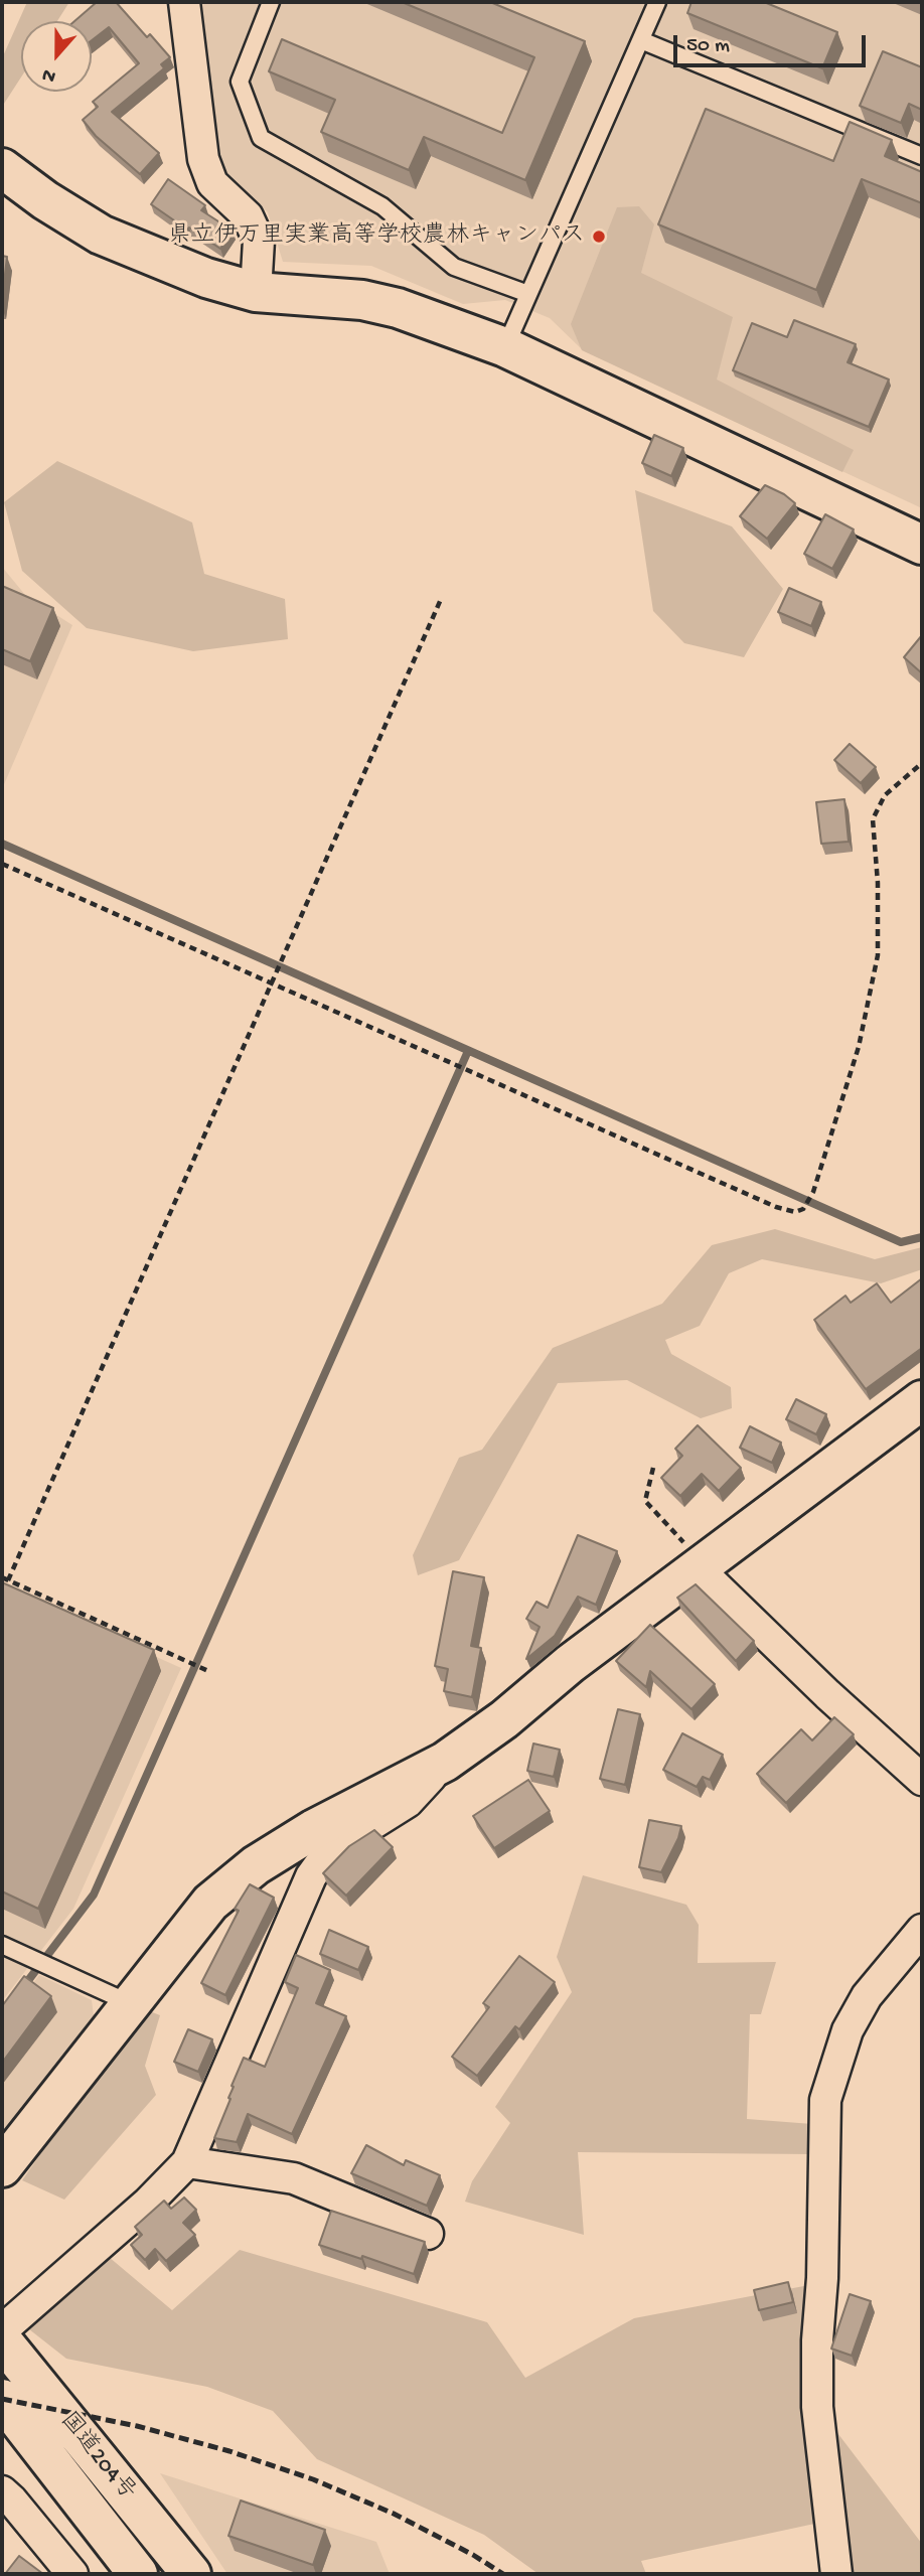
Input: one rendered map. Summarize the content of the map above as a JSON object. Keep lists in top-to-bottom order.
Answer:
{
  "streets": {
    "main road": ["国道204号"]
  },
  "places": ["県立伊万里実業高等学校農林キャンパス"],
  "scale_bar": "50 m",
  "north": "bottom"
}
